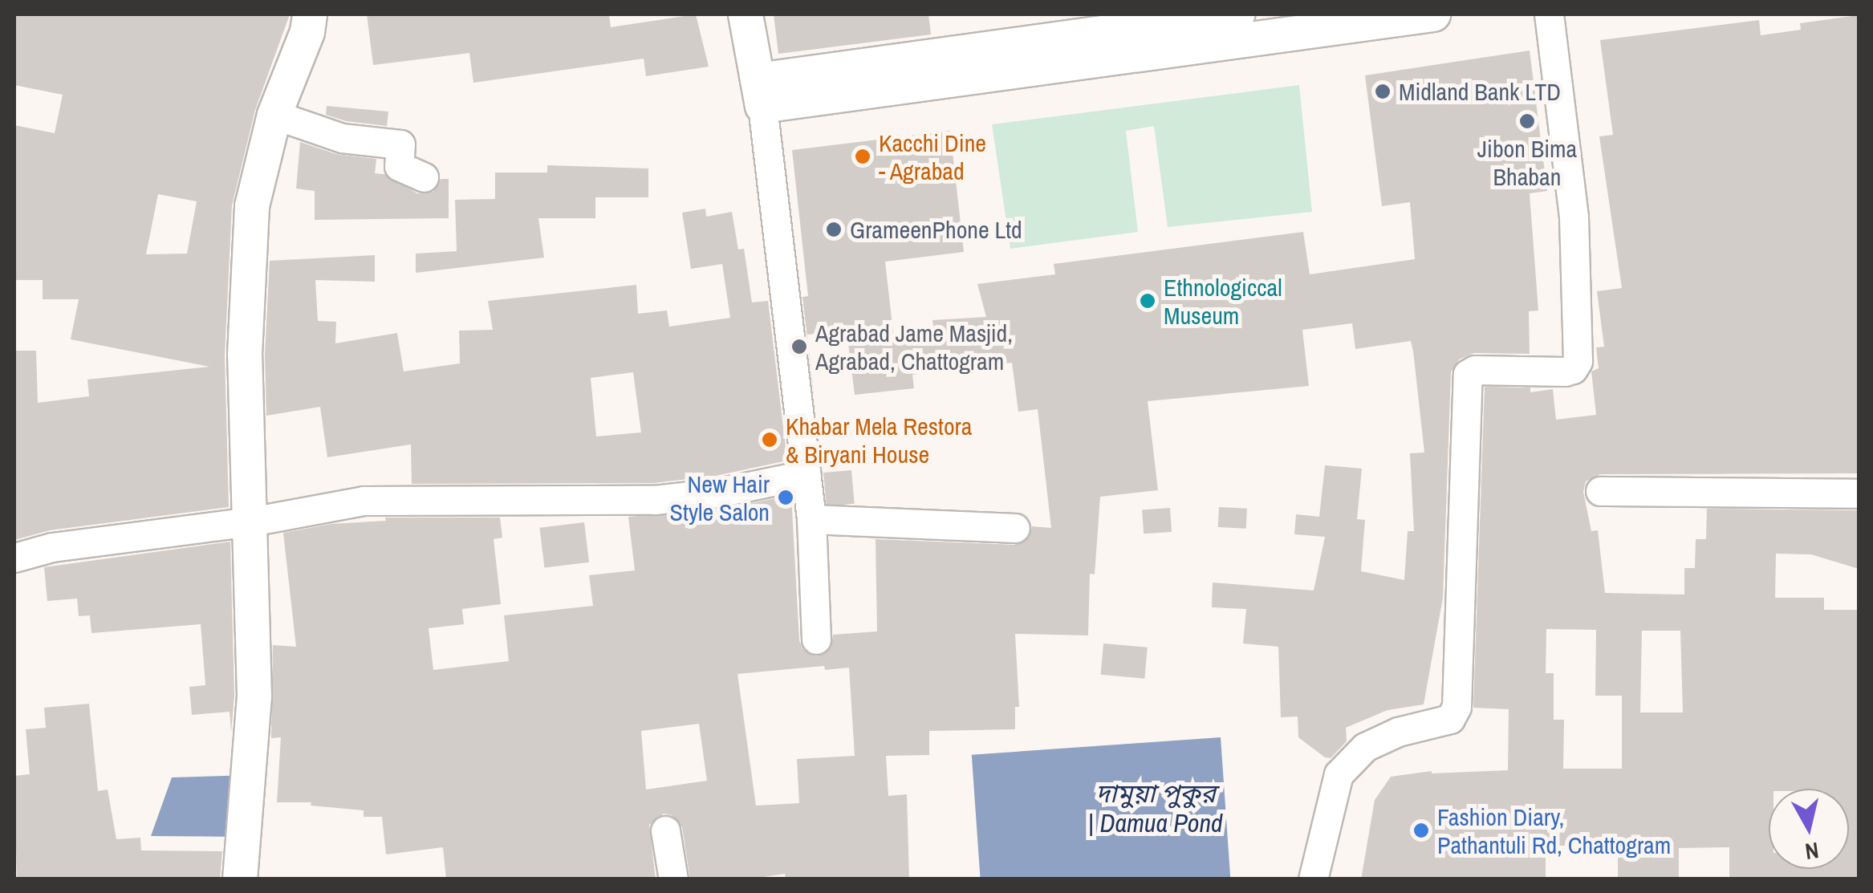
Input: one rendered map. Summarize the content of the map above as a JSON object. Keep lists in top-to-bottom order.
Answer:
{
  "water": ["দামুয়া পুকুর | Damua Pond"],
  "places": [
    "Midland Bank LTD",
    "Jibon Bima Bhaban",
    "Kacchi Dine - Agrabad",
    "GrameenPhone Ltd",
    "Ethnologiccal Museum",
    "Agrabad Jame Masjid, Agrabad, Chattogram",
    "Khabar Mela Restora & Biryani House",
    "New Hair Style Salon",
    "Fashion Diary, Pathantuli Rd, Chattogram"
  ],
  "north": "bottom"
}
